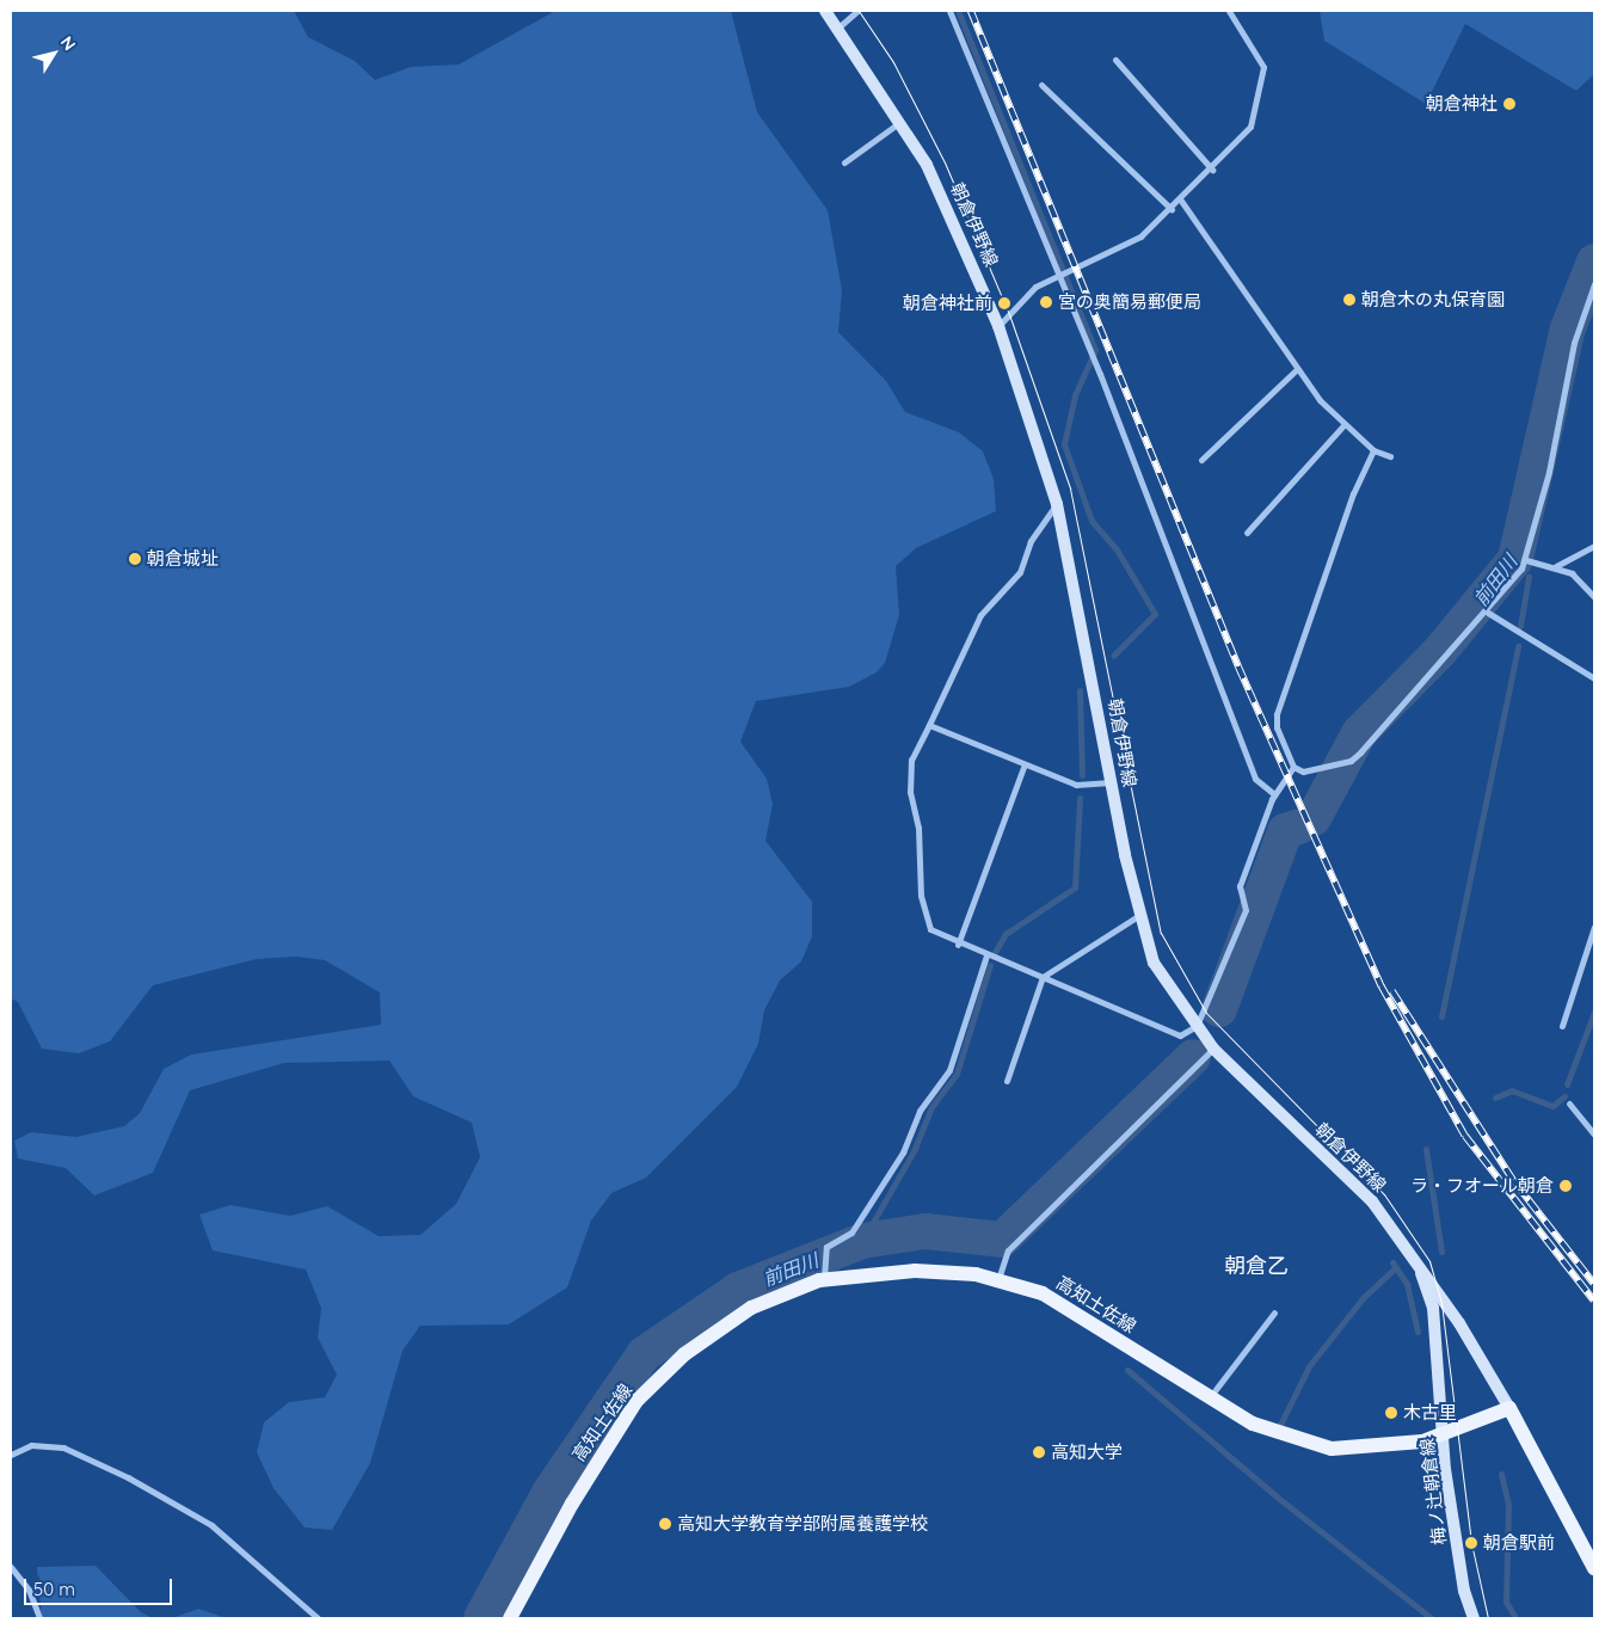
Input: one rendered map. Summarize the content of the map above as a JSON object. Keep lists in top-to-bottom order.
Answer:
{
  "streets": {
    "main road": ["朝倉伊野線", "高知土佐線", "梅ノ辻朝倉線"]
  },
  "crossings": [
    ["朝倉伊野線", "高知土佐線"],
    ["朝倉伊野線", "梅ノ辻朝倉線"],
    ["高知土佐線", "梅ノ辻朝倉線"]
  ],
  "districts": ["朝倉乙"],
  "water": ["前田川"],
  "places": [
    "朝倉神社",
    "朝倉木の丸保育園",
    "宮の奥簡易郵便局",
    "朝倉神社前",
    "朝倉城址",
    "ラ・フオール朝倉",
    "木古里",
    "高知大学",
    "高知大学教育学部附属養護学校",
    "朝倉駅前"
  ],
  "scale_bar": "50 m",
  "north": "top right"
}
